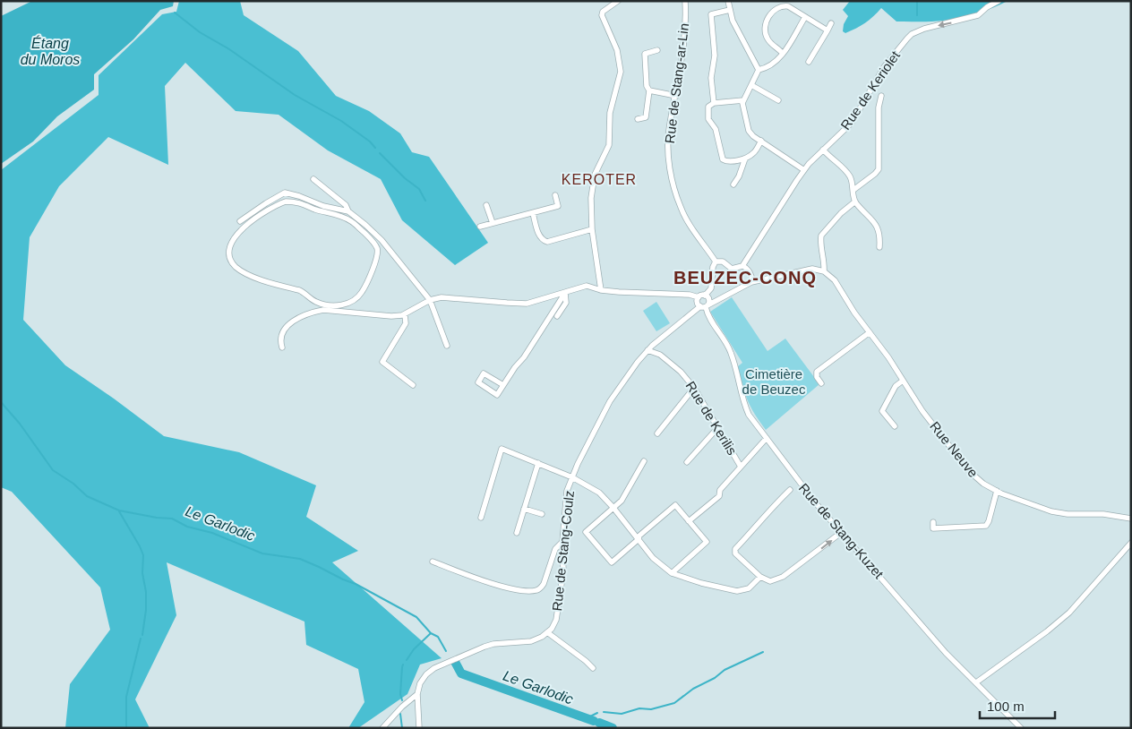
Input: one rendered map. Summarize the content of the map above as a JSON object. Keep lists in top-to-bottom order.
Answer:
{
  "streets": {
    "street": [
      "Rue de Stang-ar-Lin",
      "Rue de Keriolet",
      "Rue de Kerilis",
      "Rue Neuve",
      "Rue de Stang-Kuzet",
      "Rue de Stang-Coulz"
    ]
  },
  "crossings": [
    ["Rue de Kerilis", "Rue de Stang-Coulz"],
    ["Rue de Stang-Kuzet", "Rue de Stang-Coulz"]
  ],
  "one_way": ["Rue de Keriolet"],
  "districts": ["KEROTER", "BEUZEC-CONQ"],
  "water": ["Étang du Moros", "Le Garlodic"],
  "parks": ["Cimetière de Beuzec"],
  "scale_bar": "100 m"
}
